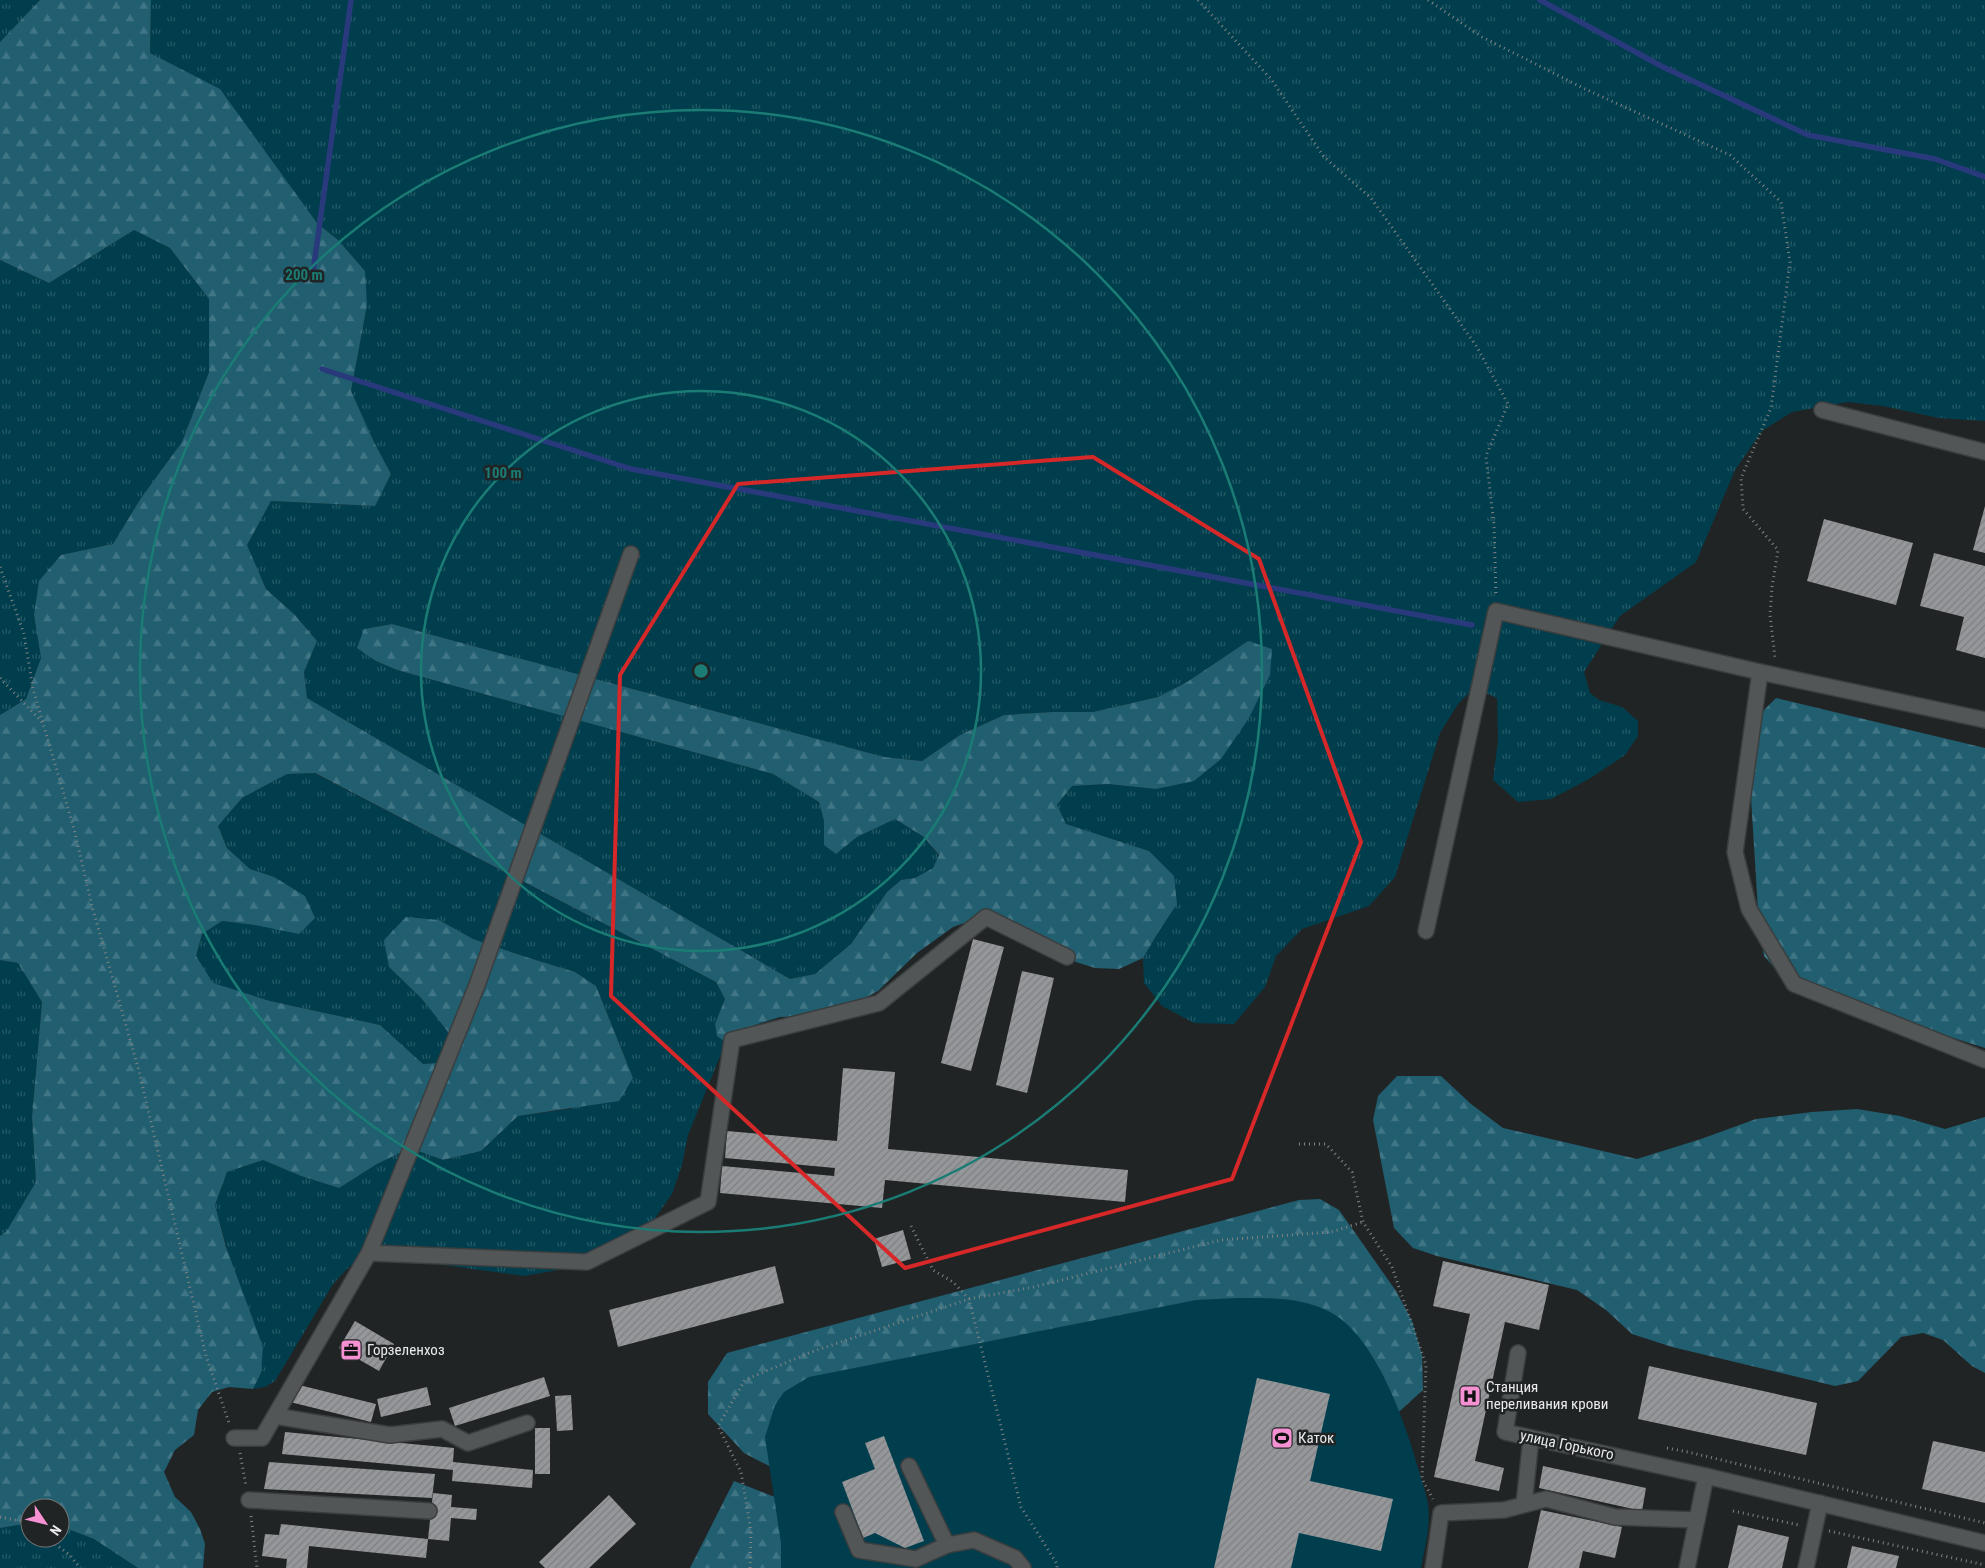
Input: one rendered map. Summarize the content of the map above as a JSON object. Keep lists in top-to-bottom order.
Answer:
{
  "streets": {
    "street": ["улица Горького"]
  },
  "places": {
    "office": ["Горзеленхоз"],
    "hospital": ["Станция переливания крови"],
    "sports": ["Каток"]
  },
  "north": "bottom right",
  "rings": ["200 m", "100 m"]
}
